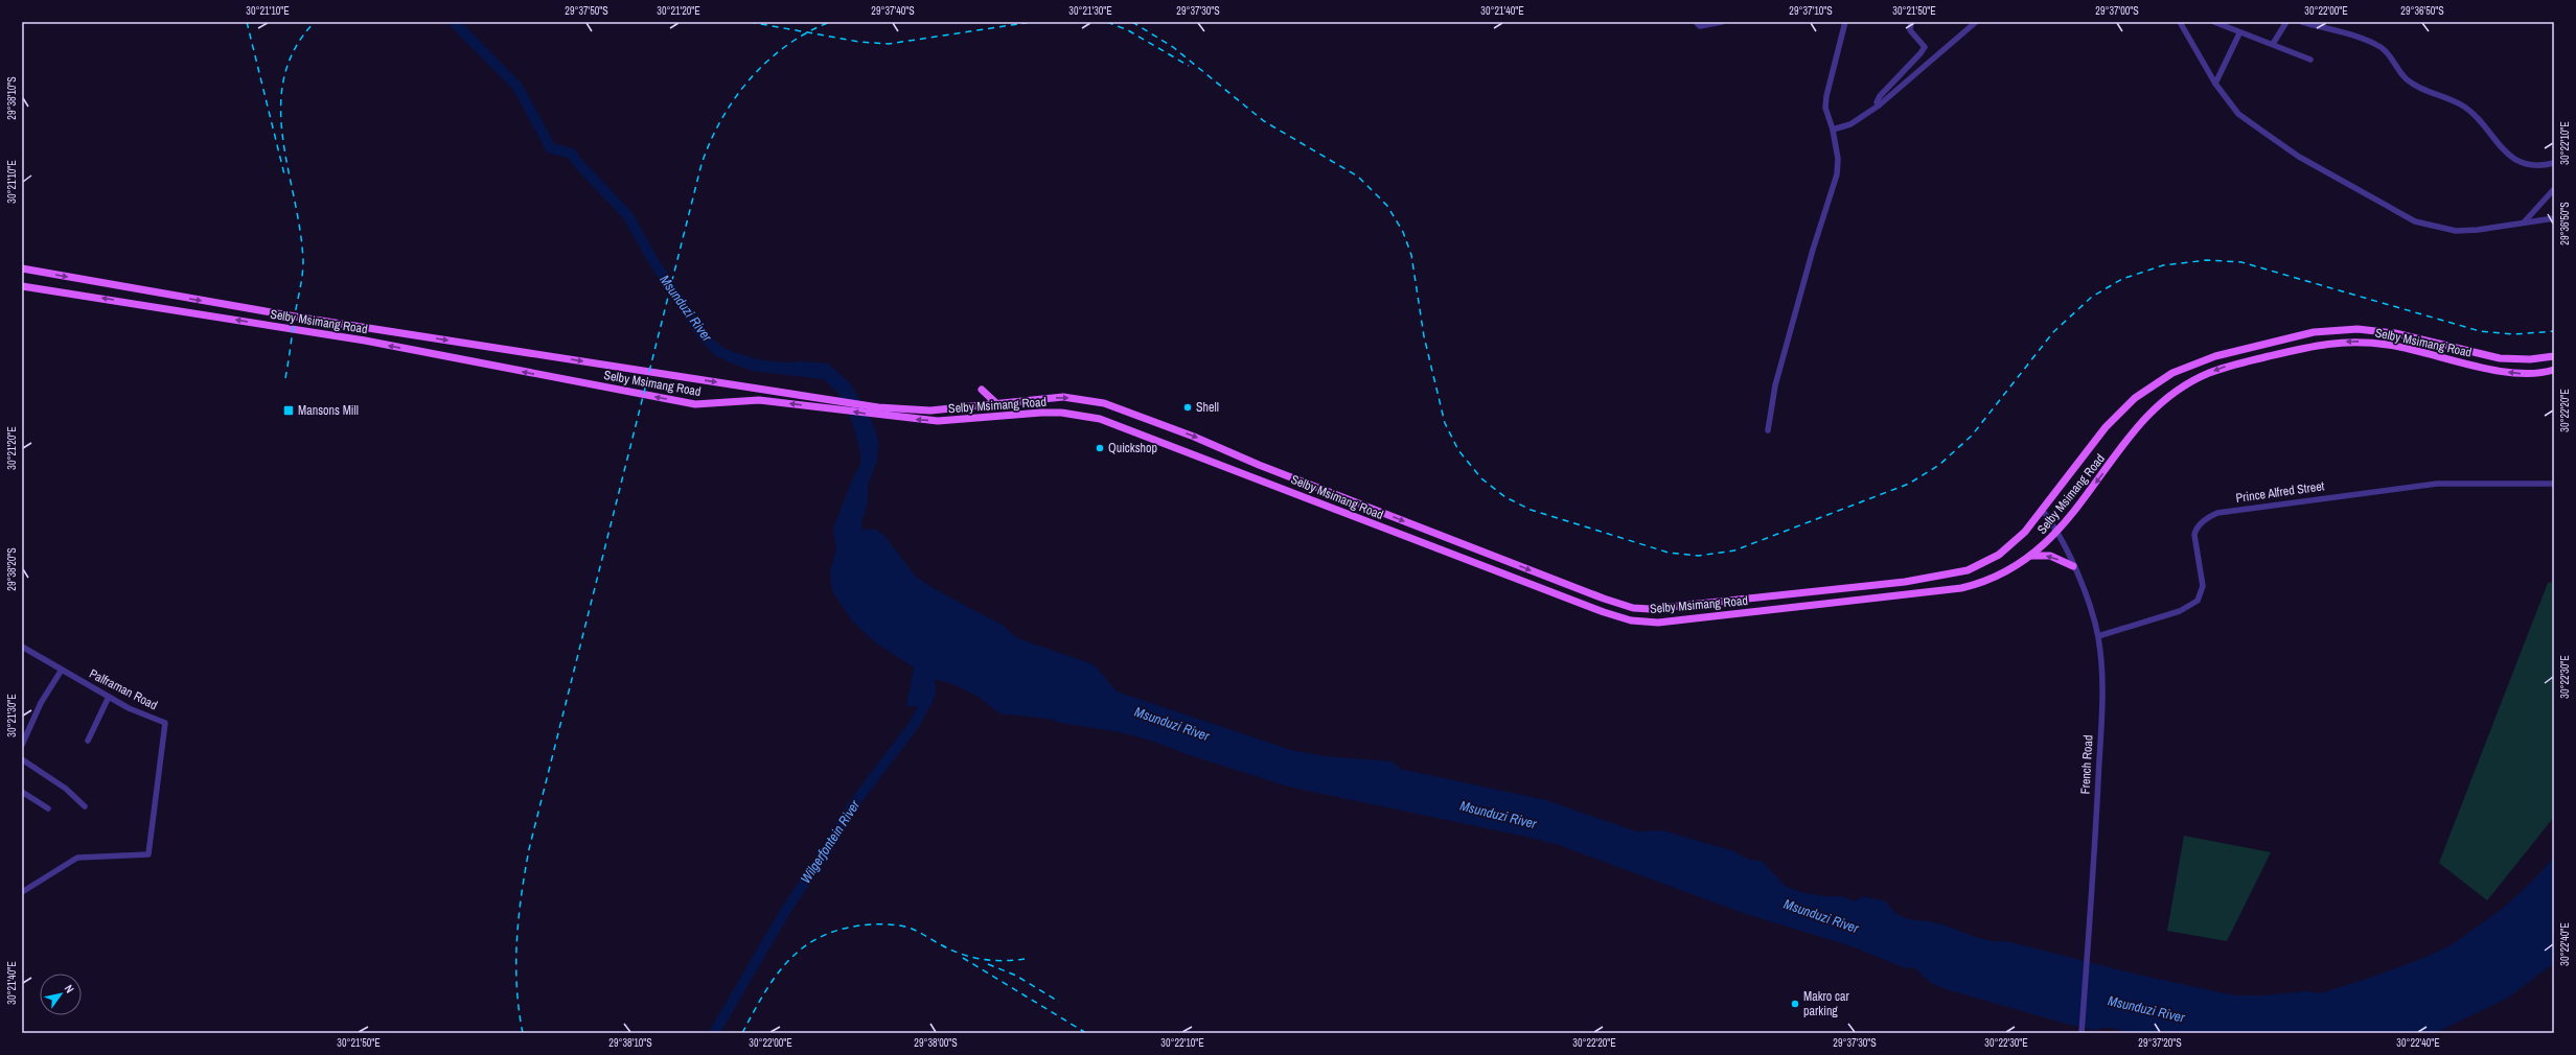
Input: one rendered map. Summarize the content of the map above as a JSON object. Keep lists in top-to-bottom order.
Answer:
{
  "streets": {
    "main road": ["Selby Msimang Road"],
    "street": ["Prince Alfred Street", "Palframan Road", "French Road"]
  },
  "crossings": [
    ["Selby Msimang Road", "French Road"],
    ["Prince Alfred Street", "French Road"]
  ],
  "water": ["Msunduzi River", "Wilgerfontein River"],
  "places": {
    "other": ["Shell", "Quickshop", "Makro car parking"],
    "transit": ["Mansons Mill"]
  },
  "north": "top right",
  "coordinates": [
    "30°21'10\"E",
    "29°37'50\"S",
    "30°21'20\"E",
    "29°37'40\"S",
    "30°21'30\"E",
    "29°37'30\"S",
    "30°21'40\"E",
    "29°37'10\"S",
    "30°21'50\"E",
    "29°37'00\"S",
    "30°22'00\"E",
    "29°36'50\"S",
    "29°38'10\"S",
    "30°22'10\"E",
    "30°22'20\"E",
    "29°38'20\"S",
    "30°22'30\"E",
    "30°22'40\"E",
    "29°38'00\"S",
    "29°37'20\"S"
  ]
}
